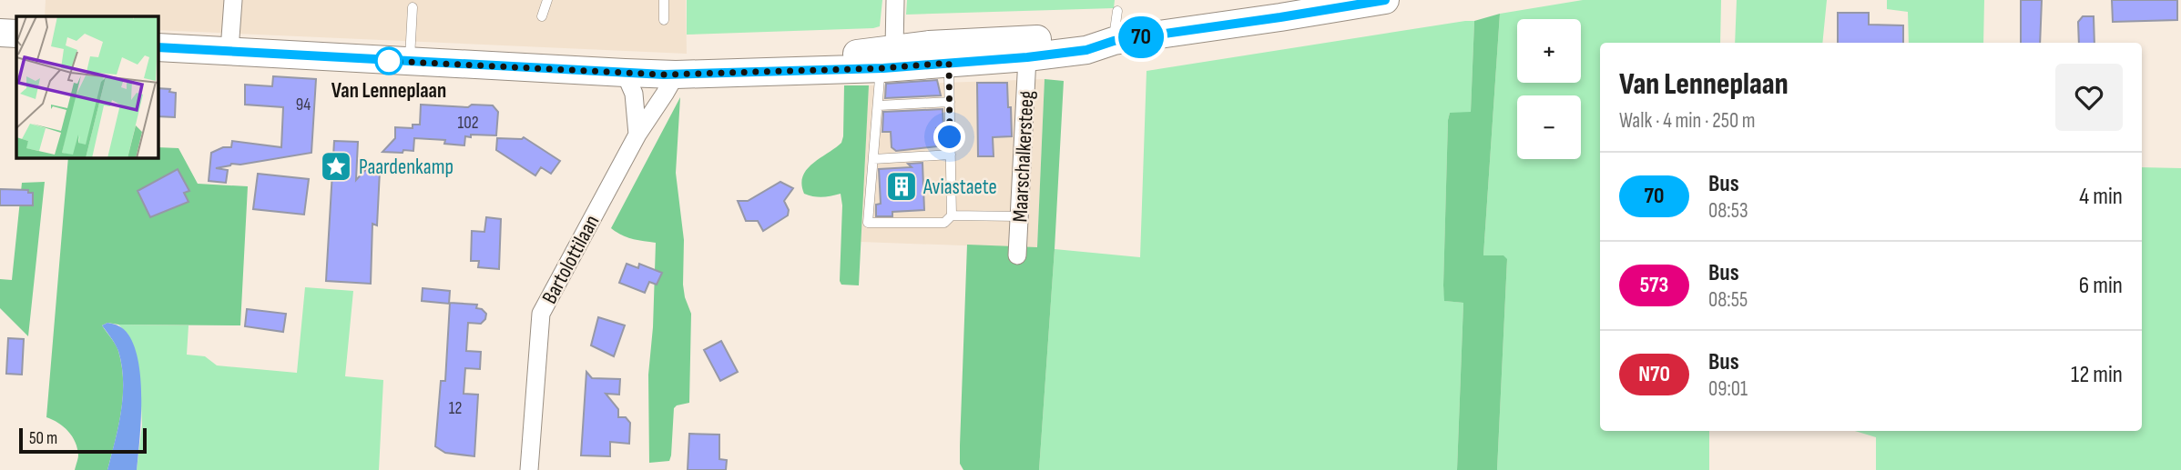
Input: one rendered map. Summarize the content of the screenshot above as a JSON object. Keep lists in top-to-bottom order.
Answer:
{
  "streets": {
    "street": ["Maarschalkersteeg", "Bartolottilaan"]
  },
  "places": {
    "other": ["Van Lenneplaan"],
    "place": ["Paardenkamp"],
    "building": ["Aviastaete"]
  },
  "lines": ["bus line 70"],
  "house_numbers": ["94", "102", "12"],
  "scale_bar": "50 m",
  "page": {
    "on_map": "70",
    "map_buttons": ["+", "−"],
    "heading": ["Van Lenneplaan", "Walk · 4 min · 250 m"],
    "list": [
      {
        "mark": "70",
        "name": "Bus",
        "note": "08:53",
        "value": "4 min"
      },
      {
        "mark": "573",
        "name": "Bus",
        "note": "08:55",
        "value": "6 min"
      },
      {
        "mark": "N70",
        "name": "Bus",
        "note": "09:01",
        "value": "12 min"
      }
    ],
    "scale": "50 m"
  }
}
